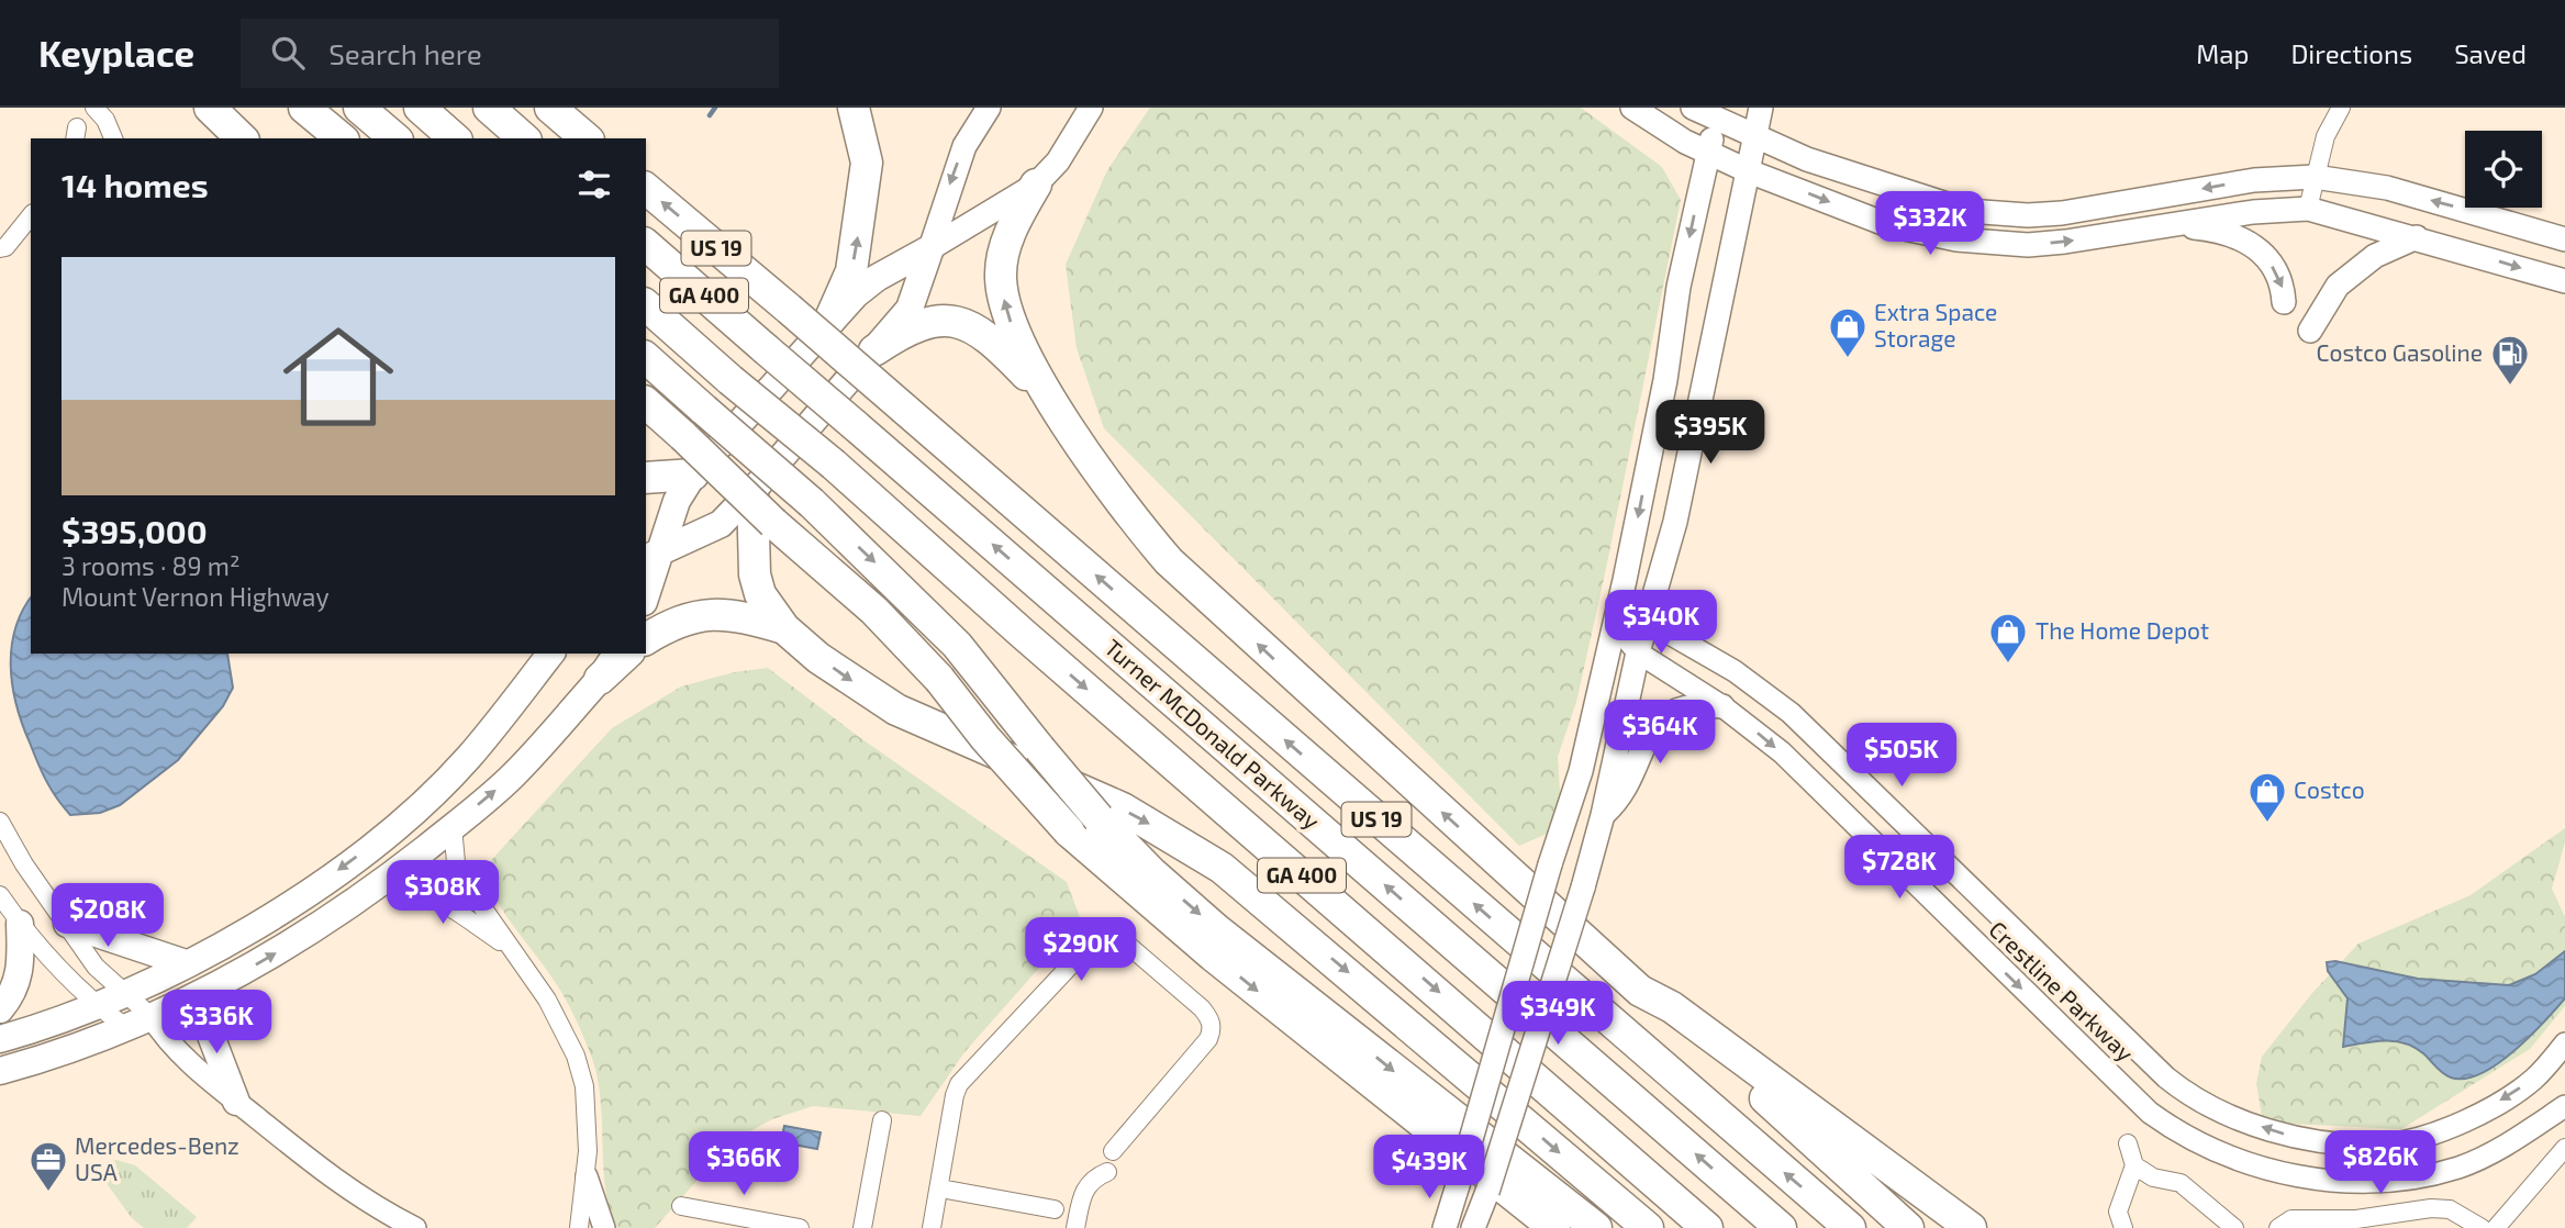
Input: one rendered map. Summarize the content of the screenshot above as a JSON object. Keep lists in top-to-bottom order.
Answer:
{
  "streets": {
    "highway": ["US 19", "GA 400", "Turner McDonald Parkway"],
    "street": ["Crestline Parkway"]
  },
  "places": {
    "shop": ["Extra Space Storage", "The Home Depot", "Costco"],
    "fuel station": ["Costco Gasoline"],
    "office": ["Mercedes-Benz USA"]
  },
  "page": {
    "header": "Keyplace",
    "search": "Search here",
    "nav": ["Map", "Directions", "Saved"],
    "heading": "14 homes",
    "price": [
      "$332K",
      "$395K",
      "$340K",
      "$364K",
      "$505K",
      "$728K",
      "$308K",
      "$208K",
      "$290K",
      "$349K",
      "$336K",
      "$826K",
      "$366K",
      "$439K"
    ],
    "list": [
      {
        "name": "$395,000",
        "note": "3 rooms · 89 m² · Mount Vernon Highway"
      }
    ]
  }
}
